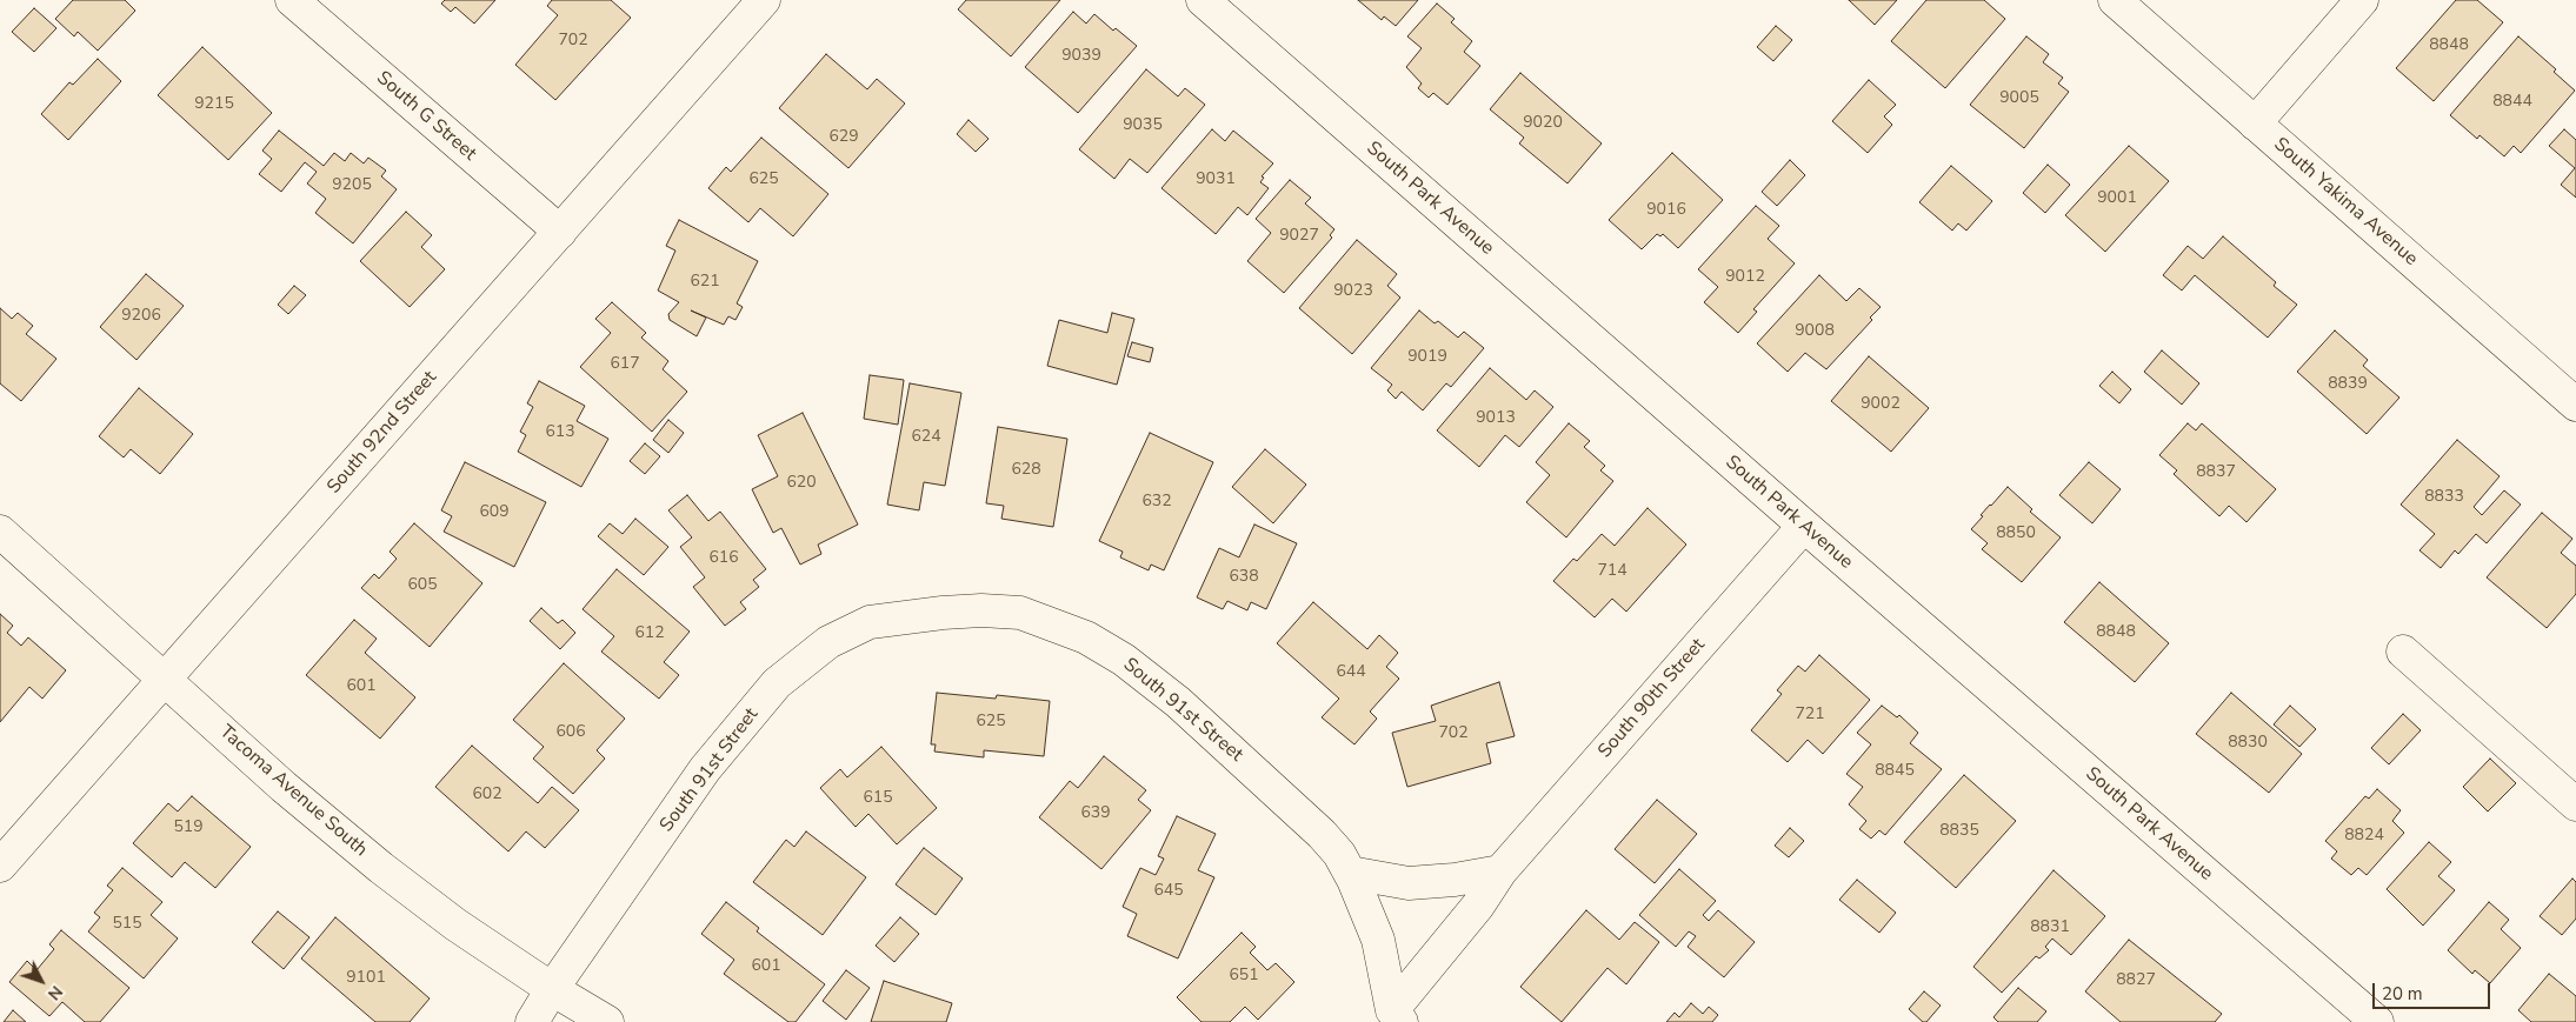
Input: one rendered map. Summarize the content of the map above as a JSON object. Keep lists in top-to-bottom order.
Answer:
{
  "streets": {
    "street": [
      "South G Street",
      "South Park Avenue",
      "South Yakima Avenue",
      "South 92nd Street",
      "South 90th Street",
      "South 91st Street",
      "Tacoma Avenue South"
    ]
  },
  "crossings": [
    ["South G Street", "South 92nd Street"],
    ["South Park Avenue", "South 90th Street"],
    ["South 92nd Street", "Tacoma Avenue South"],
    ["South 90th Street", "South 91st Street"],
    ["South 91st Street", "Tacoma Avenue South"]
  ],
  "house_numbers": [
    "702",
    "8848",
    "9039",
    "9005",
    "8844",
    "9215",
    "9020",
    "9035",
    "629",
    "625",
    "9031",
    "9205",
    "9001",
    "9016",
    "9027",
    "9012",
    "621",
    "9023",
    "9206",
    "9008",
    "9019",
    "617",
    "8839",
    "9002",
    "9013",
    "613",
    "624",
    "628",
    "8837",
    "620",
    "8833",
    "632",
    "609",
    "8850",
    "616",
    "714",
    "638",
    "605",
    "8848",
    "612",
    "644",
    "601",
    "721",
    "625",
    "606",
    "702",
    "8830",
    "8845",
    "602",
    "615",
    "639",
    "519",
    "8835",
    "8824",
    "645",
    "515",
    "8831",
    "601",
    "651",
    "9101",
    "8827"
  ],
  "scale_bar": "20 m",
  "north": "bottom right"
}
